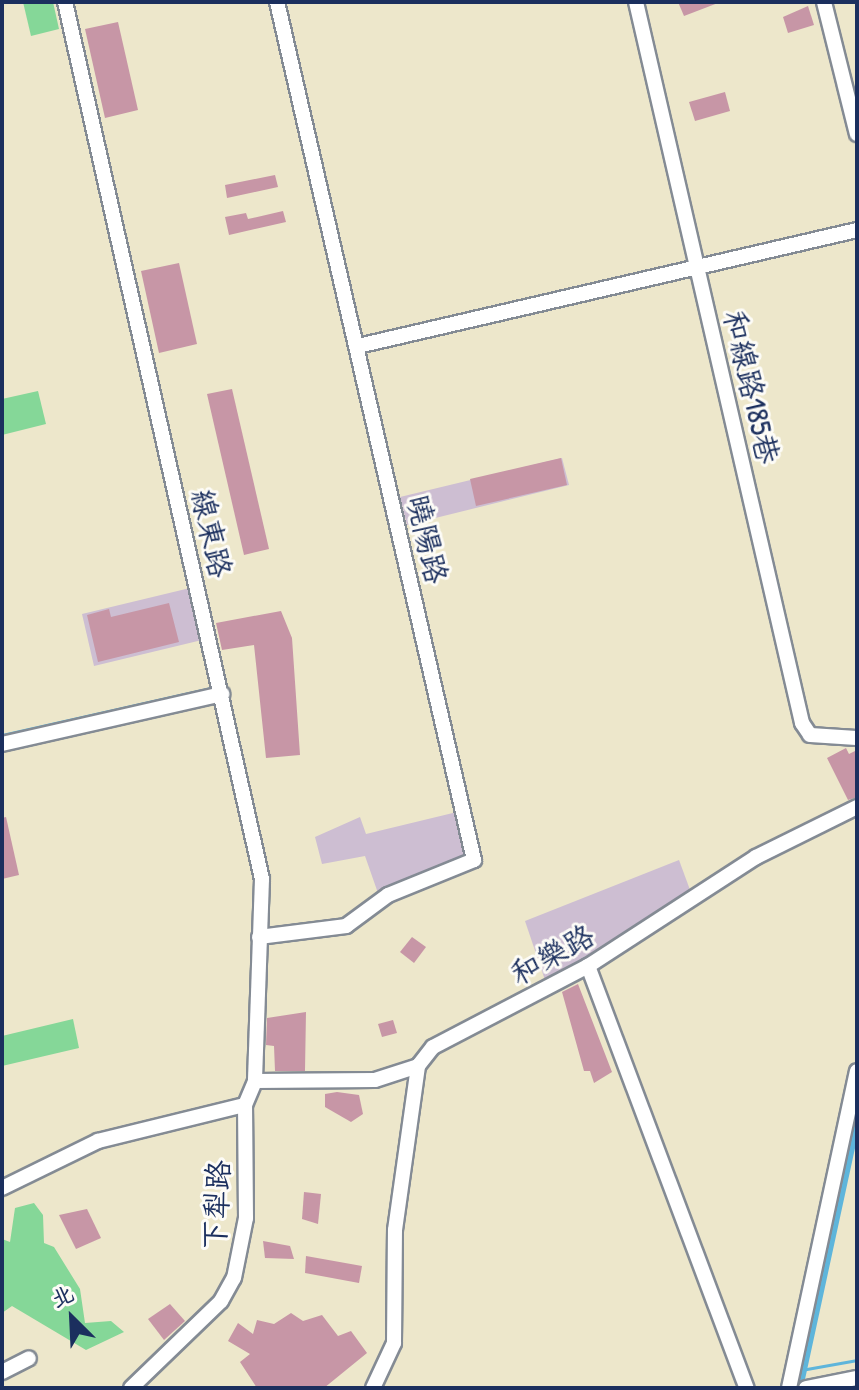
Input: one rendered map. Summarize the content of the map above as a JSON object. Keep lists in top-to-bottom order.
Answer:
{
  "streets": {
    "street": [
      "和線路185巷",
      "線東路",
      "曉陽路",
      "和樂路",
      "下犁路"
    ]
  },
  "crossings": [
    ["線東路", "曉陽路"],
    ["線東路", "和樂路"],
    ["線東路", "下犁路"],
    ["和樂路", "下犁路"]
  ],
  "north": "top left"
}
